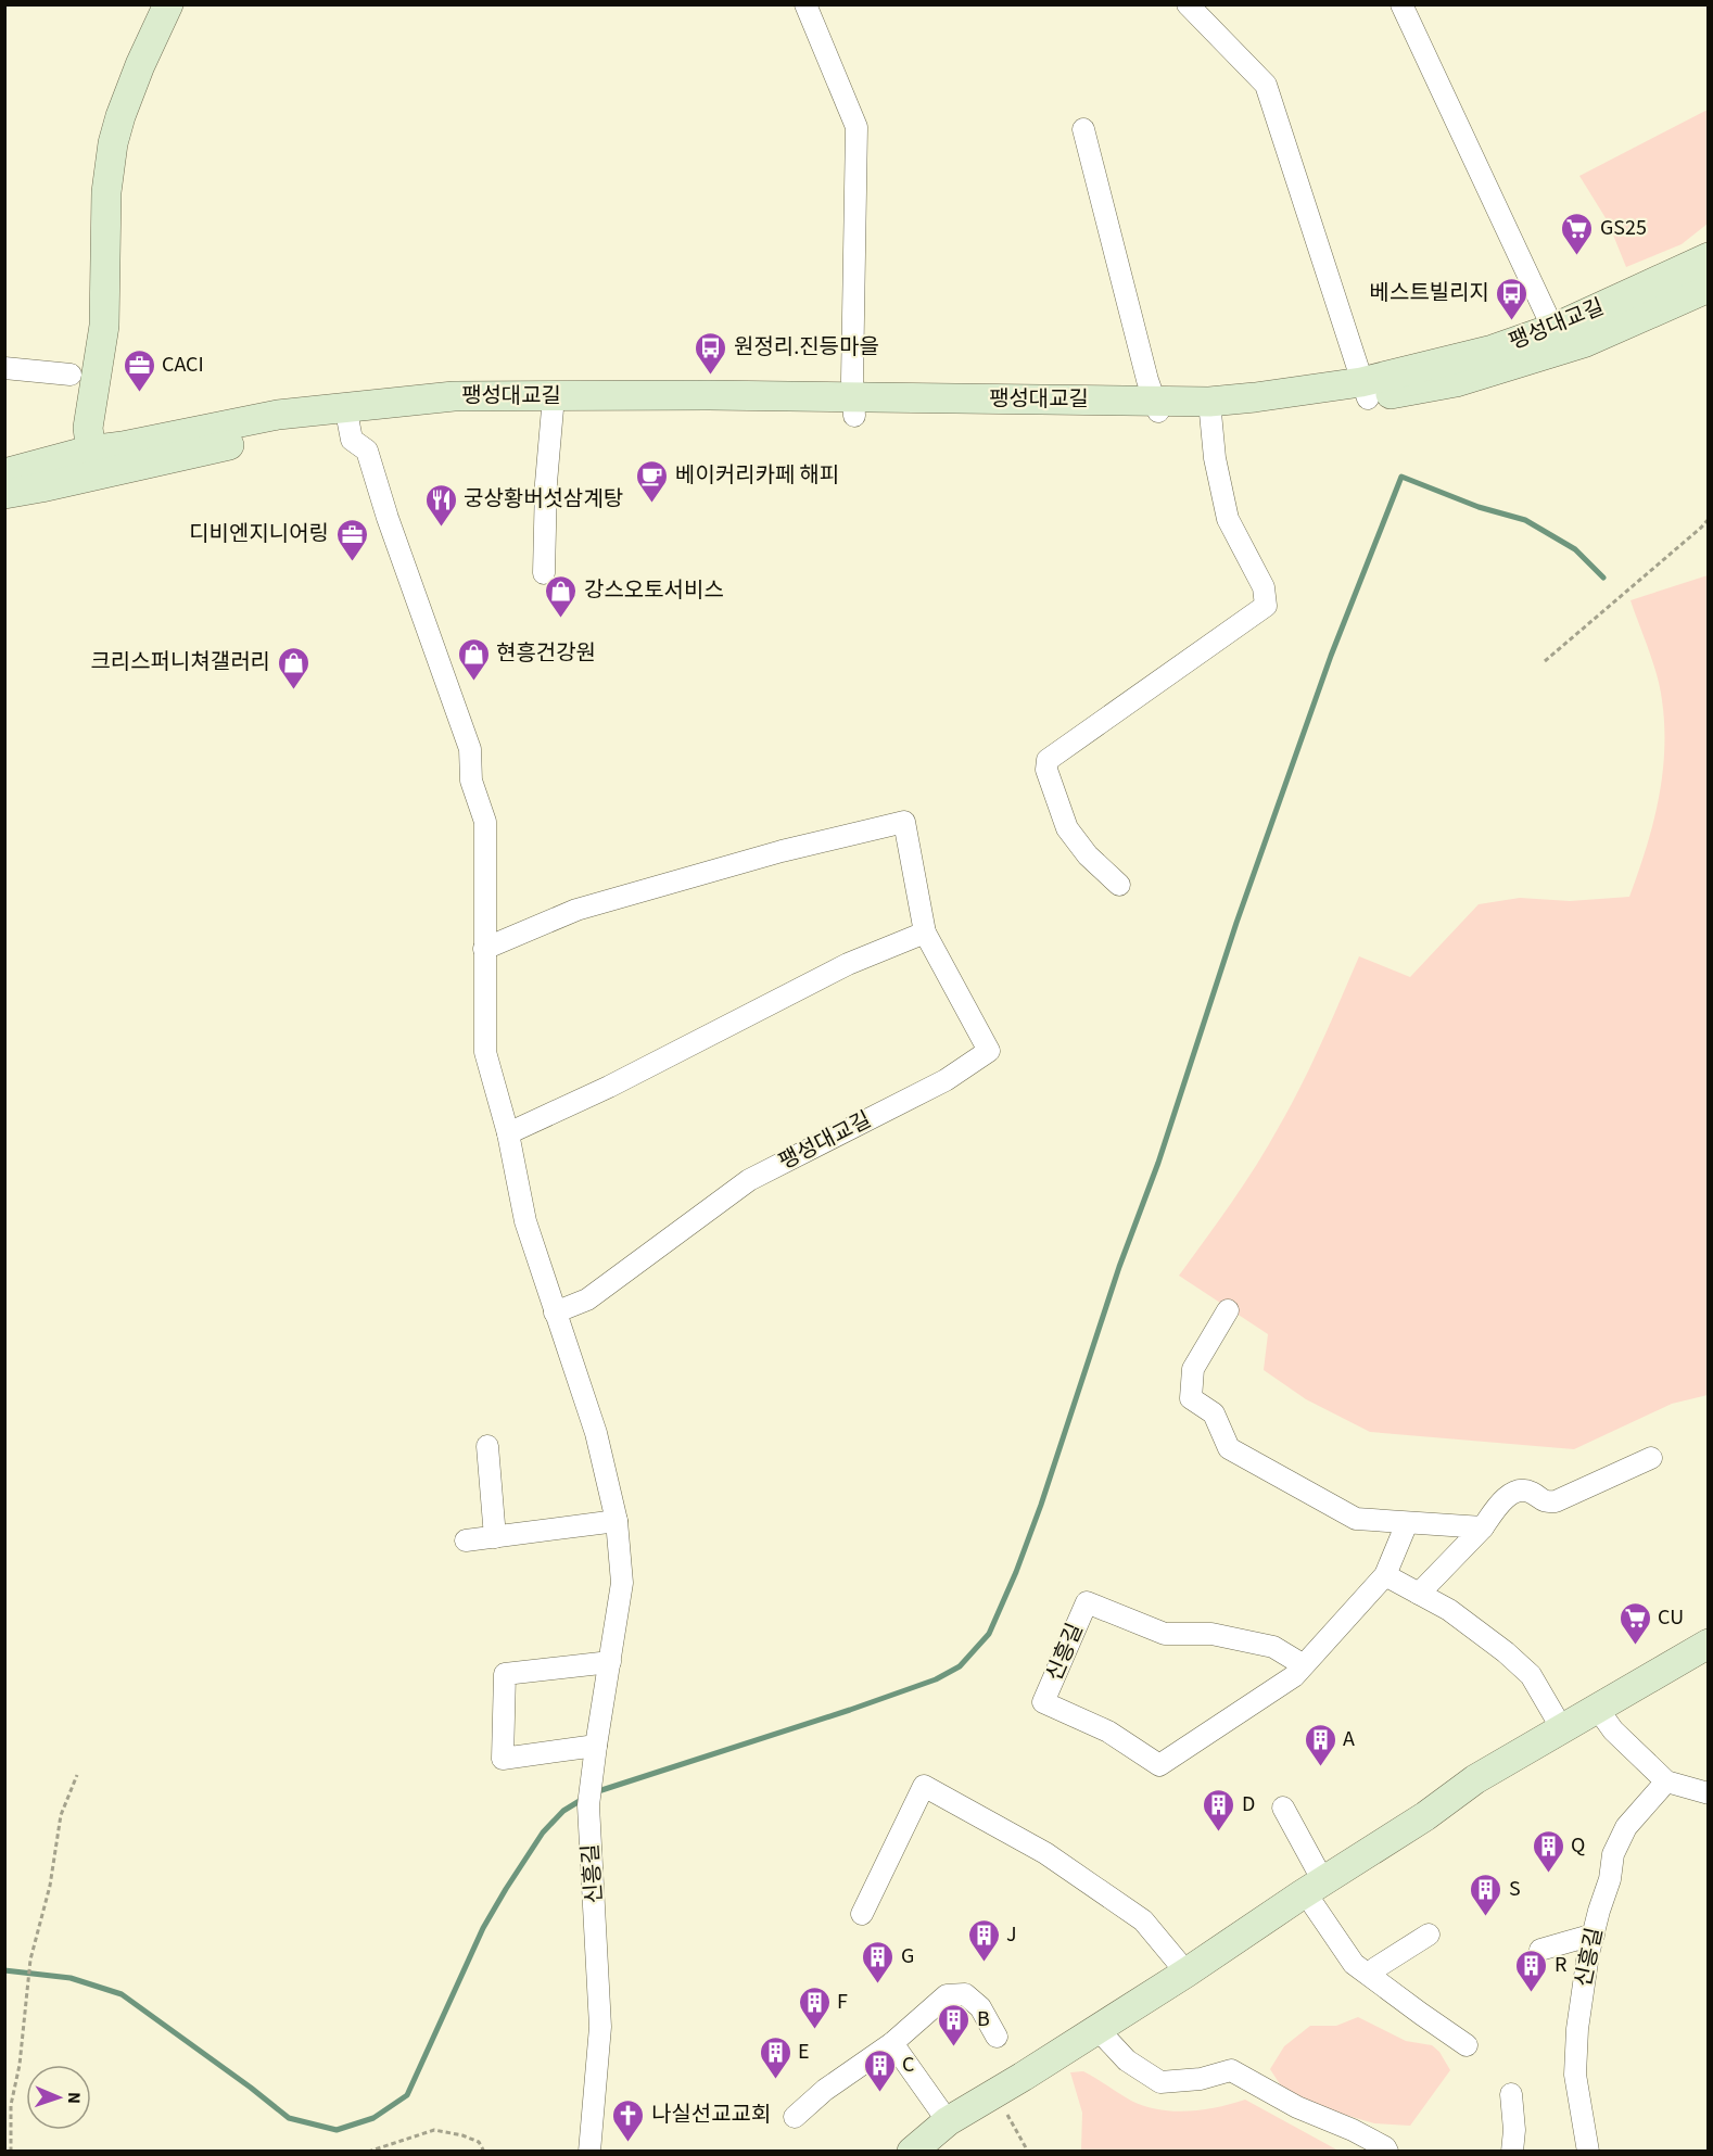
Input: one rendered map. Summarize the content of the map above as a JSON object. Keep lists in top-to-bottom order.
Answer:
{
  "streets": {
    "main road": ["팽성대교길"],
    "street": ["신흥길"]
  },
  "places": {
    "supermarket": ["GS25", "CU"],
    "bus stop": ["베스트빌리지", "원정리.진등마을"],
    "office": ["CACI", "디비엔지니어링"],
    "cafe": ["베이커리카페 해피"],
    "restaurant": ["궁상황버섯삼계탕"],
    "shop": ["강스오토서비스", "현흥건강원", "크리스퍼니쳐갤러리"],
    "building": [
      "A",
      "D",
      "Q",
      "S",
      "J",
      "G",
      "R",
      "F",
      "B",
      "E",
      "C"
    ],
    "church": ["나실선교교회"]
  },
  "north": "right"
}
